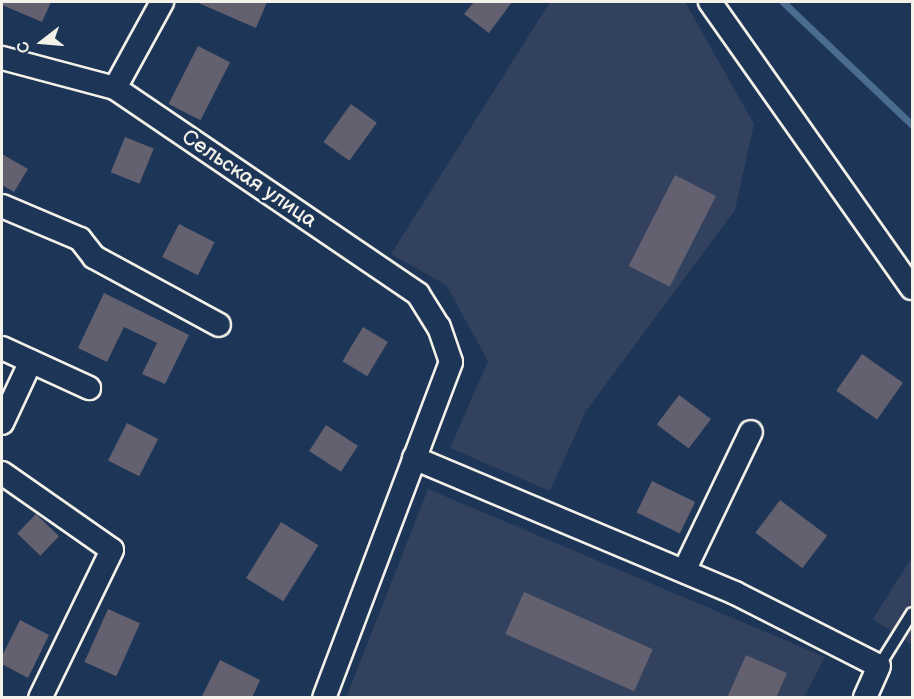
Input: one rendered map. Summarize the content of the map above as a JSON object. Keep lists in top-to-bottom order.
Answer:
{
  "streets": {
    "street": ["Сельская улица"]
  },
  "north": "left"
}
